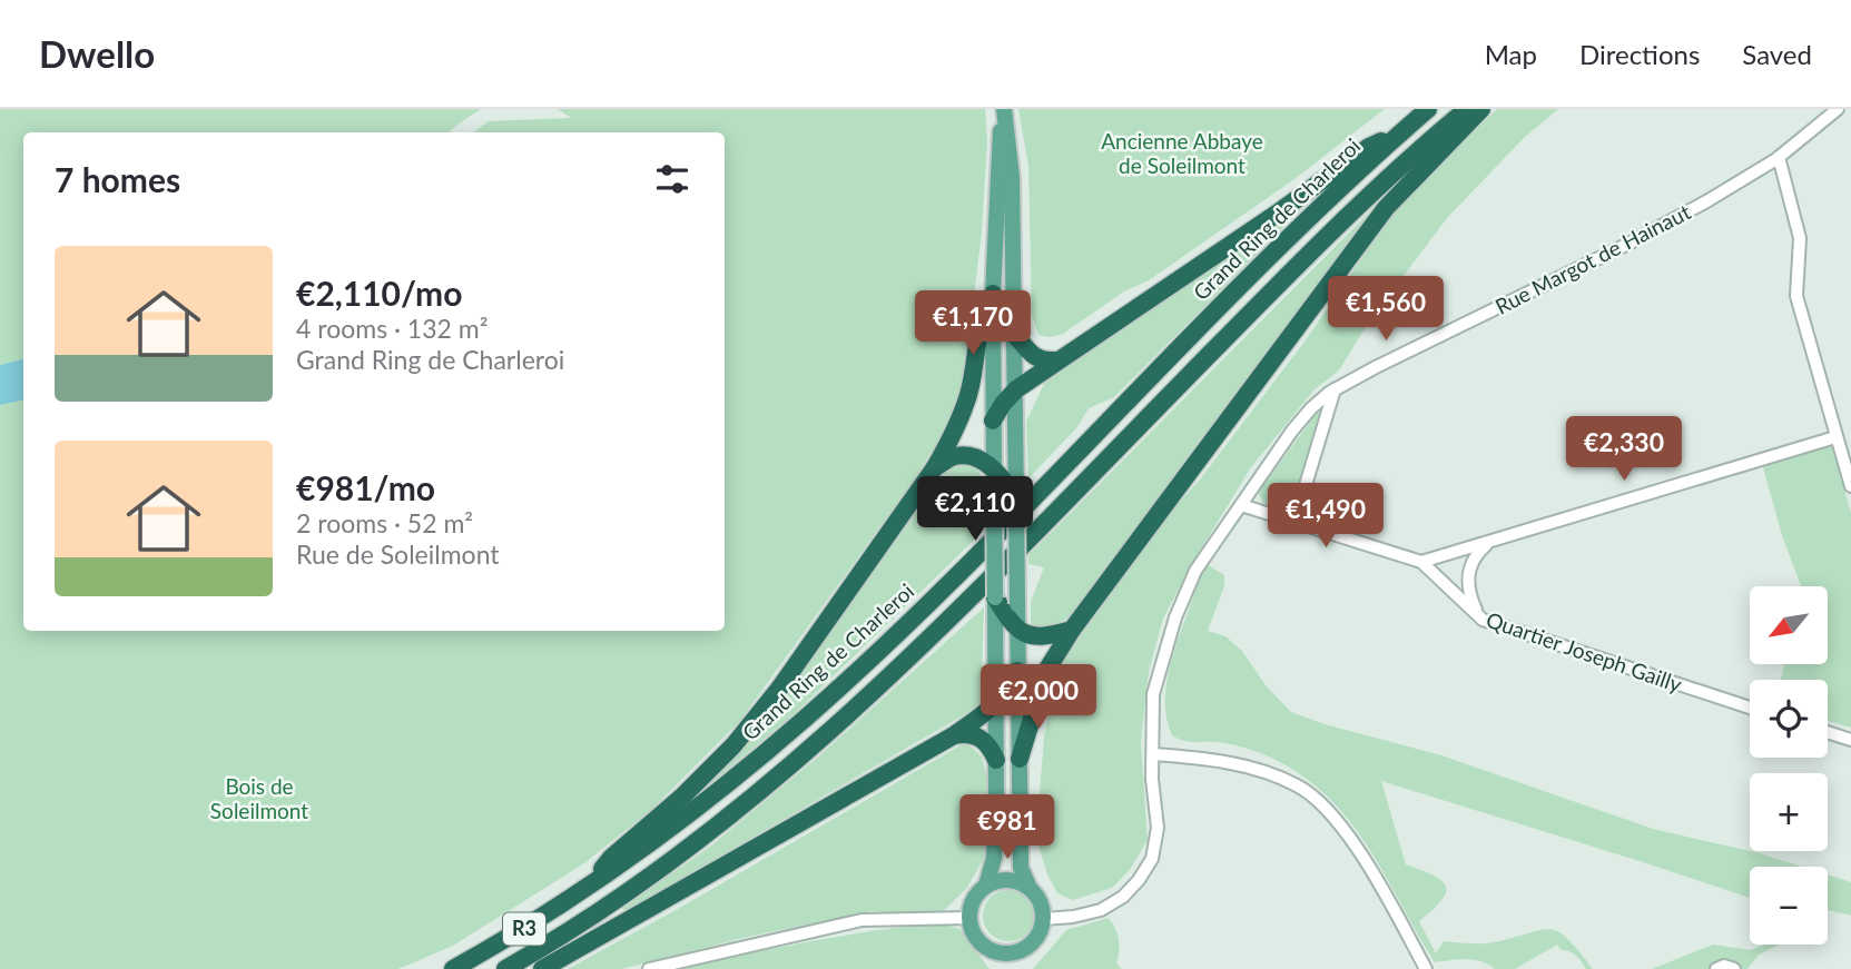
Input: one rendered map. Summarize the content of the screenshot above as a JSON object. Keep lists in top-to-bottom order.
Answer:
{
  "streets": {
    "highway": ["Grand Ring de Charleroi", "R3"],
    "street": ["Rue Margot de Hainaut", "Quartier Joseph Gailly"]
  },
  "crossings": [
    ["Rue Margot de Hainaut", "Quartier Joseph Gailly"]
  ],
  "parks": ["Ancienne Abbaye de Soleilmont", "Bois de Soleilmont"],
  "north": "bottom left",
  "page": {
    "header": "Dwello",
    "nav": ["Map", "Directions", "Saved"],
    "heading": "7 homes",
    "list": [
      {
        "name": "€2,110/mo",
        "note": "4 rooms · 132 m² · Grand Ring de Charleroi"
      },
      {
        "name": "€981/mo",
        "note": "2 rooms · 52 m² · Rue de Soleilmont"
      }
    ],
    "price": [
      "€1,560",
      "€1,170",
      "€2,330",
      "€2,110",
      "€1,490",
      "€2,000",
      "€981"
    ],
    "map_buttons": ["+", "−"]
  }
}
